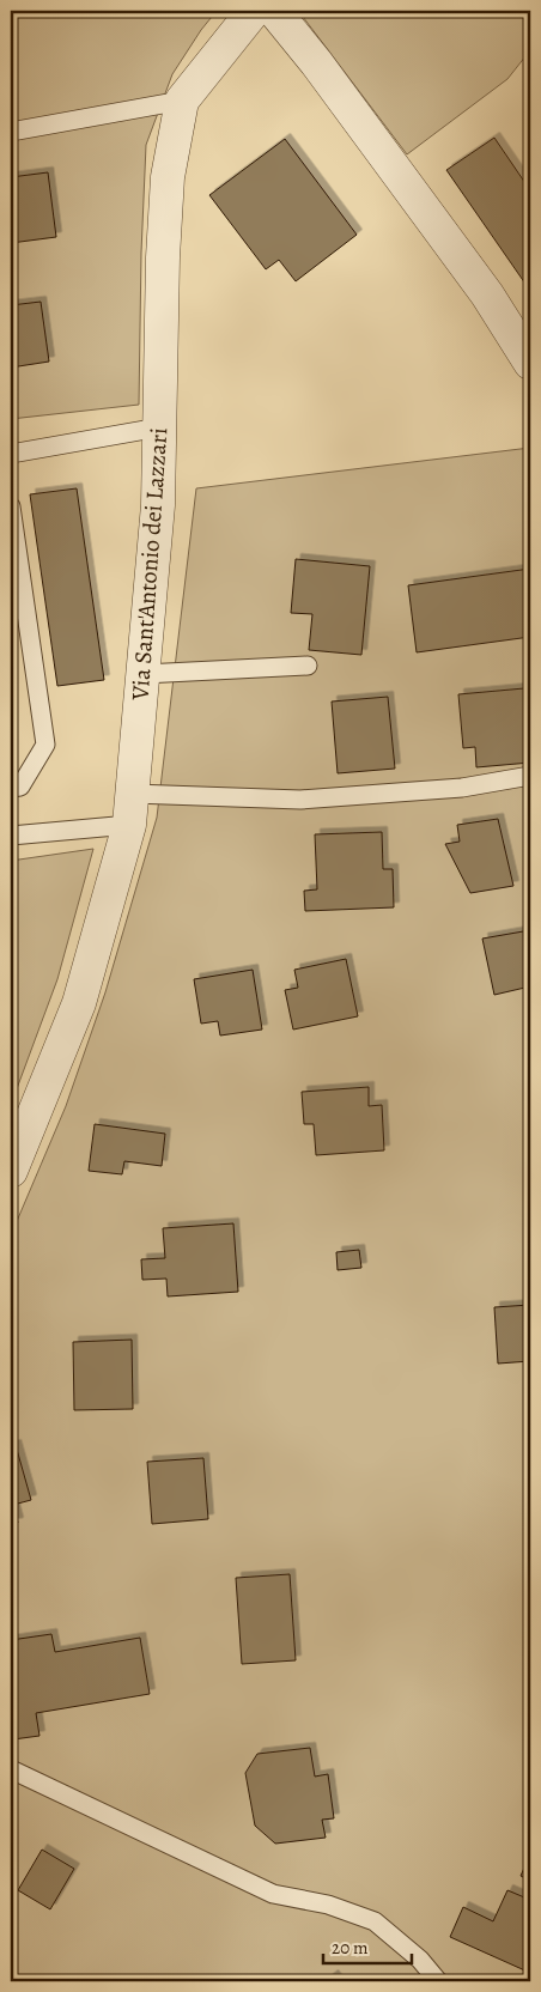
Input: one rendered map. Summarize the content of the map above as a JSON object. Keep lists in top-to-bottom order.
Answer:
{
  "streets": {
    "street": ["Via Sant'Antonio dei Lazzari"]
  },
  "scale_bar": "20 m"
}
